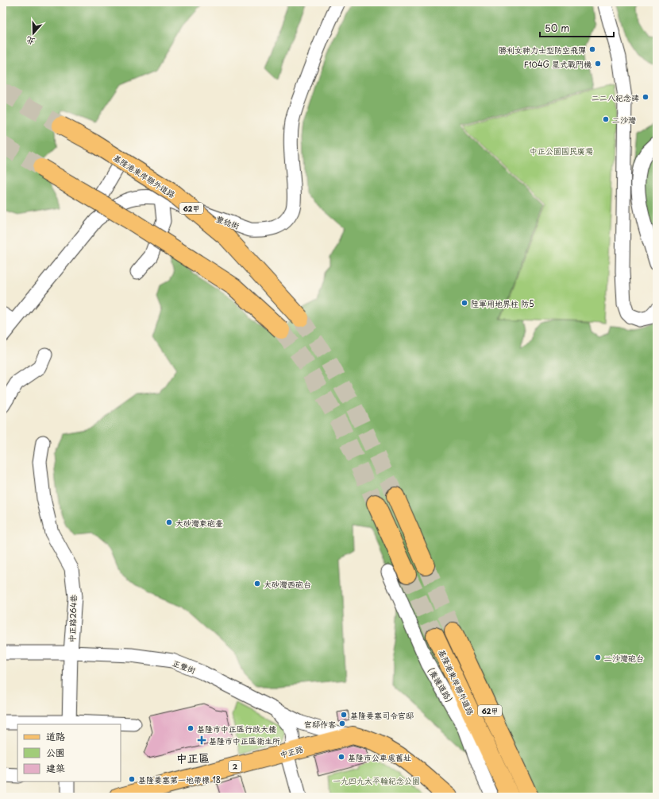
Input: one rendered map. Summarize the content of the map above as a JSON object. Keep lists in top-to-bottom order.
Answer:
{
  "streets": {
    "main road": [
      "基隆港東岸聯外道路",
      "62甲",
      "中正路",
      "2"
    ],
    "street": [
      "豐稔街",
      "中正路264巷",
      "正豐街",
      "(養護道路)"
    ]
  },
  "crossings": [
    ["基隆港東岸聯外道路", "(養護道路)"],
    ["中正路264巷", "正豐街"],
    ["正豐街", "中正路"]
  ],
  "districts": ["中正區"],
  "parks": ["中正公園國民廣場", "一九四九太平輪紀念公園"],
  "places": {
    "other": [
      "勝利女神力士型防空飛彈",
      "F104G 星式戰鬥機",
      "二二八紀念碑",
      "二沙灣",
      "陸軍用地界柱 防5",
      "大砂灣東砲臺",
      "大砂灣西砲台",
      "二沙灣砲台",
      "基隆要塞司令官邸",
      "官邸作客",
      "基隆市中正區行政大樓",
      "基隆市公車處舊址",
      "基隆要塞第一地帶標 18"
    ],
    "health": ["基隆市中正區衛生所"]
  },
  "legend": ["道路", "公園", "建築"],
  "scale_bar": "50 m",
  "north": "bottom"
}
